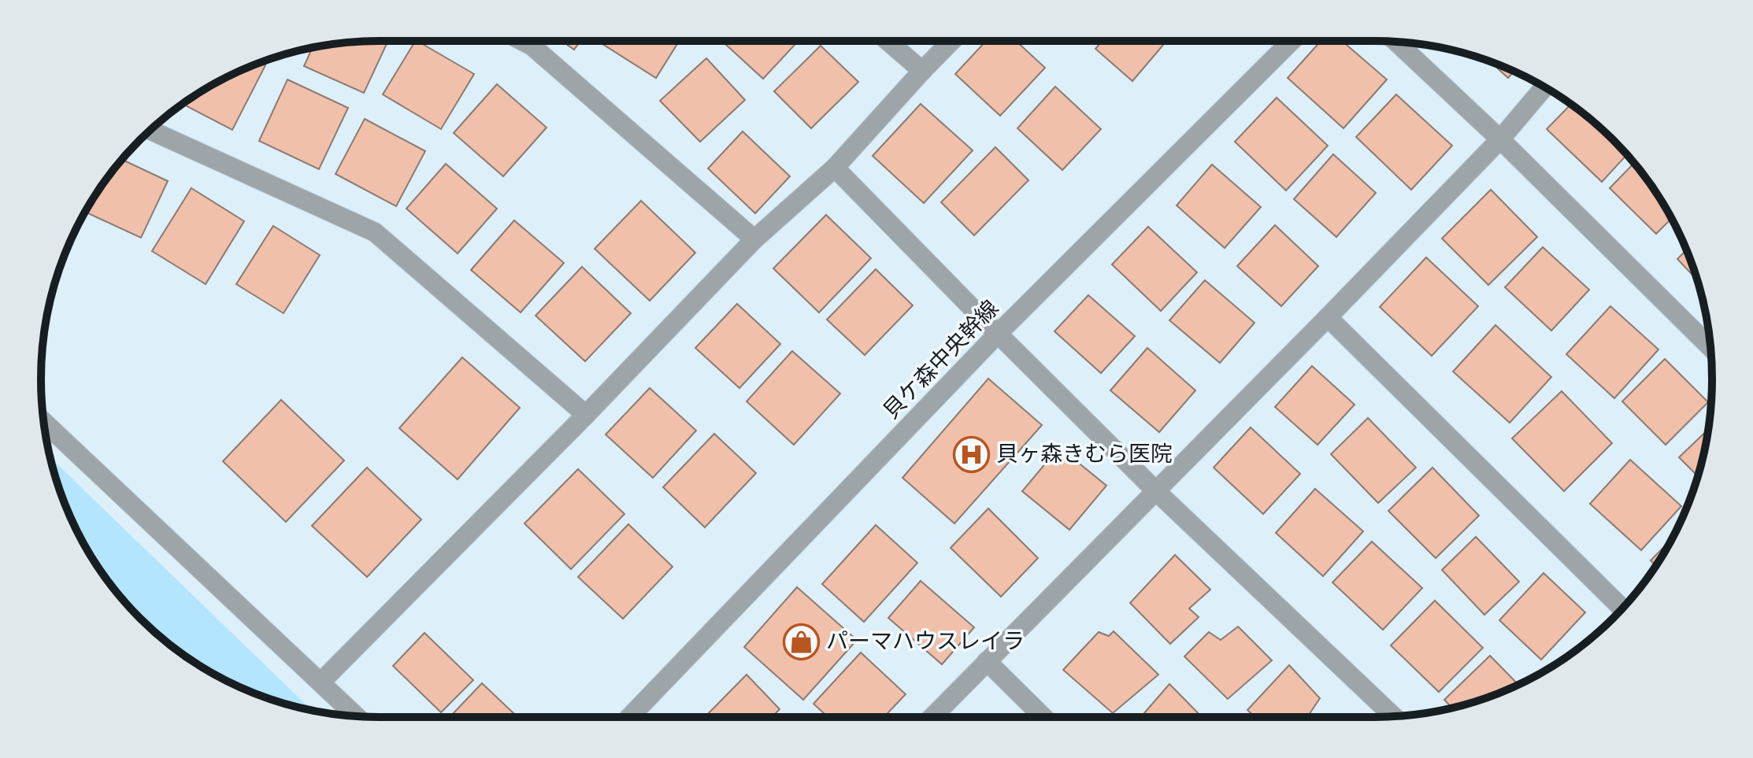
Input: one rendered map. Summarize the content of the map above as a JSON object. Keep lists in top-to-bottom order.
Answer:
{
  "streets": {
    "street": ["貝ケ森中央幹線"]
  },
  "places": {
    "hospital": ["貝ヶ森きむら医院"],
    "shop": ["パーマハウスレイラ"]
  }
}
